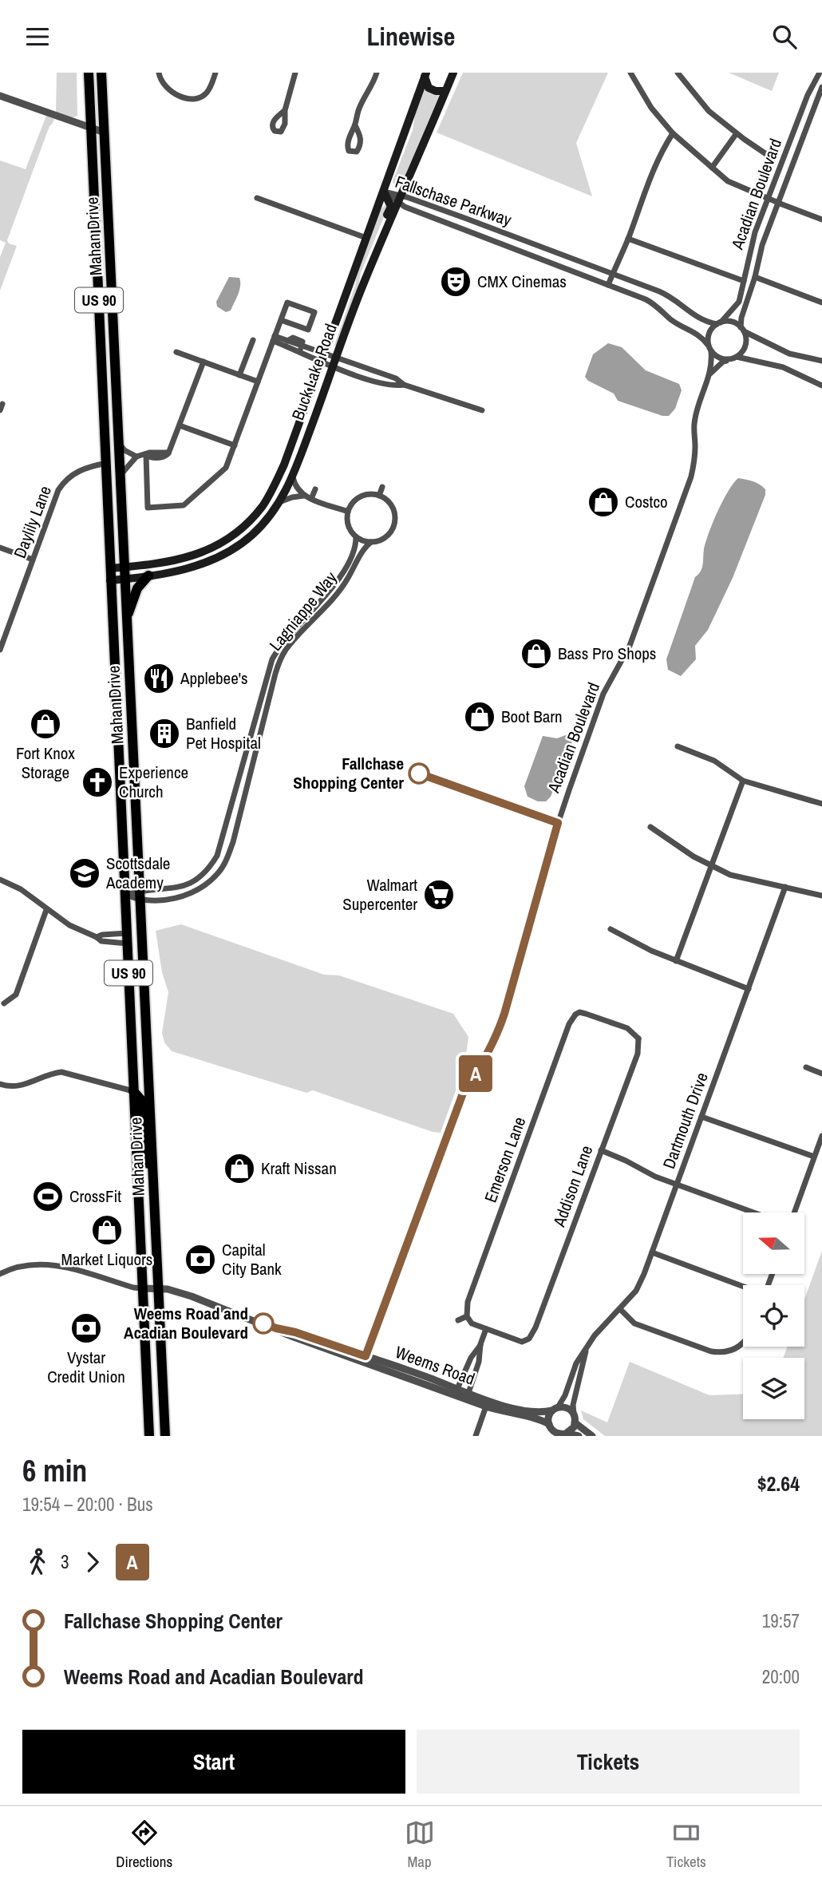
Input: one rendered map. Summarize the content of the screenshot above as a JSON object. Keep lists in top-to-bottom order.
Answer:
{
  "streets": {
    "main road": ["Mahan Drive", "US 90", "Buck Lake Road"],
    "street": [
      "Acadian Boulevard",
      "Fallschase Parkway",
      "Daylily Lane",
      "Lagniappe Way",
      "Dartmouth Drive",
      "Emerson Lane",
      "Addison Lane",
      "Weems Road"
    ]
  },
  "crossings": [
    ["Acadian Boulevard", "Fallschase Parkway"],
    ["Acadian Boulevard", "Weems Road"],
    ["Fallschase Parkway", "Buck Lake Road"],
    ["Mahan Drive", "Buck Lake Road"],
    ["Mahan Drive", "Daylily Lane"],
    ["Mahan Drive", "Lagniappe Way"],
    ["Mahan Drive", "Weems Road"],
    ["Dartmouth Drive", "Weems Road"],
    ["Emerson Lane", "Addison Lane"]
  ],
  "places": {
    "theatre": ["CMX Cinemas"],
    "shop": [
      "Costco",
      "Bass Pro Shops",
      "Boot Barn",
      "Fort Knox Storage",
      "Kraft Nissan",
      "Market Liquors"
    ],
    "restaurant": ["Applebee's"],
    "building": ["Banfield Pet Hospital"],
    "other": ["Fallchase Shopping Center", "Weems Road and Acadian Boulevard"],
    "church": ["Experience Church"],
    "school or university": ["Scottsdale Academy"],
    "supermarket": ["Walmart Supercenter"],
    "sports": ["CrossFit"],
    "bank": ["Capital City Bank", "Vystar Credit Union"]
  },
  "lines": ["bus line A"],
  "north": "left",
  "page": {
    "header": "Linewise",
    "on_map": "A",
    "heading": ["6 min", "19:54 – 20:00 · Bus", "$2.64"],
    "legs": ["3", "A"],
    "list": [
      {
        "name": "Fallchase Shopping Center",
        "value": "19:57"
      },
      {
        "name": "Weems Road and Acadian Boulevard",
        "value": "20:00"
      }
    ],
    "buttons": ["Start", "Tickets"],
    "tabs": ["Directions", "Map", "Tickets"]
  }
}
